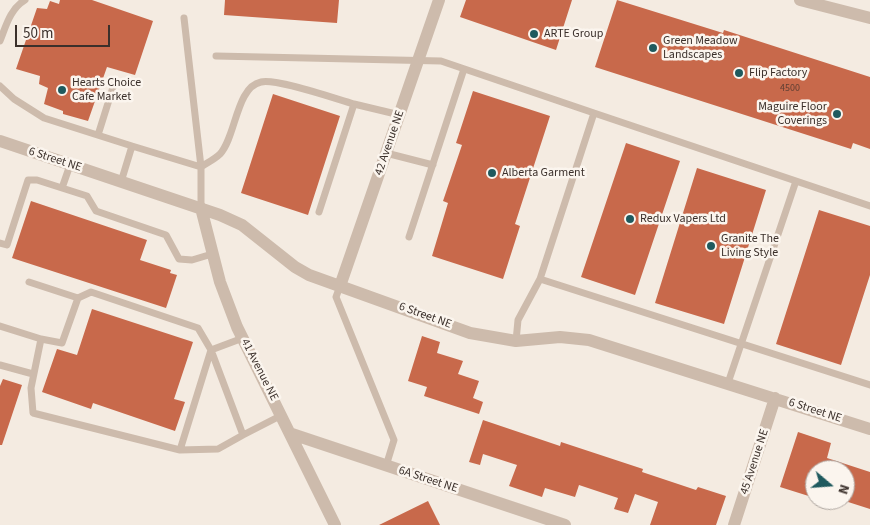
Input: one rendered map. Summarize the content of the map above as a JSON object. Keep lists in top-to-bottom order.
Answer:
{
  "streets": {
    "street": [
      "42 Avenue NE",
      "6 Street NE",
      "41 Avenue NE",
      "45 Avenue NE",
      "6A Street NE"
    ]
  },
  "crossings": [
    ["42 Avenue NE", "6 Street NE"],
    ["6 Street NE", "41 Avenue NE"],
    ["6 Street NE", "45 Avenue NE"],
    ["41 Avenue NE", "6A Street NE"]
  ],
  "places": [
    "ARTE Group",
    "Green Meadow Landscapes",
    "Flip Factory",
    "Hearts Choice Cafe Market",
    "Maguire Floor Coverings",
    "Alberta Garment",
    "Redux Vapers Ltd",
    "Granite The Living Style"
  ],
  "house_numbers": ["4500"],
  "scale_bar": "50 m",
  "north": "right"
}
